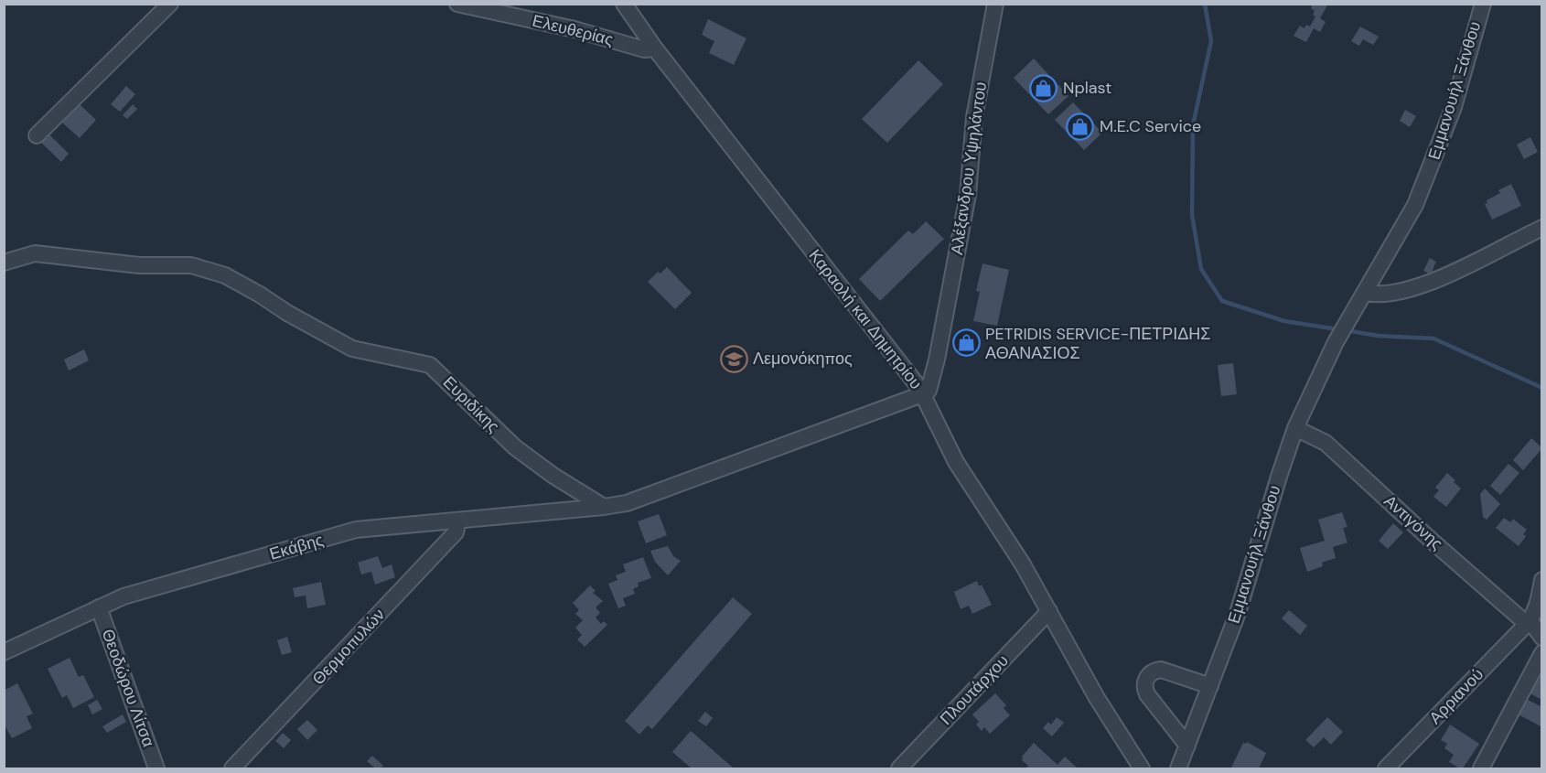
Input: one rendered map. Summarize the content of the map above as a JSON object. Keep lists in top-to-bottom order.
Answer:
{
  "streets": {
    "street": [
      "Ελευθερίας",
      "Εμμανουήλ Ξάνθου",
      "Αλέξανδρου Υψηλάντου",
      "Καραολή και Δημητρίου",
      "Ευριδίκης",
      "Αντιγόνης",
      "Εκάβης",
      "Θερμοπυλών",
      "Θεοδώρου Λίτσα",
      "Πλουτάρχου",
      "Αρριανού"
    ]
  },
  "crossings": [
    ["Ελευθερίας", "Καραολή και Δημητρίου"],
    ["Εμμανουήλ Ξάνθου", "Αντιγόνης"],
    ["Αλέξανδρου Υψηλάντου", "Καραολή και Δημητρίου"],
    ["Καραολή και Δημητρίου", "Πλουτάρχου"],
    ["Ευριδίκης", "Εκάβης"],
    ["Αντιγόνης", "Αρριανού"],
    ["Εκάβης", "Θερμοπυλών"],
    ["Εκάβης", "Θεοδώρου Λίτσα"]
  ],
  "places": {
    "shop": ["Nplast", "M.E.C Service", "PETRIDIS SERVICE-ΠΕΤΡΙΔΗΣ ΑΘΑΝΑΣΙΟΣ"],
    "school or university": ["Λεμονόκηπος"]
  }
}
